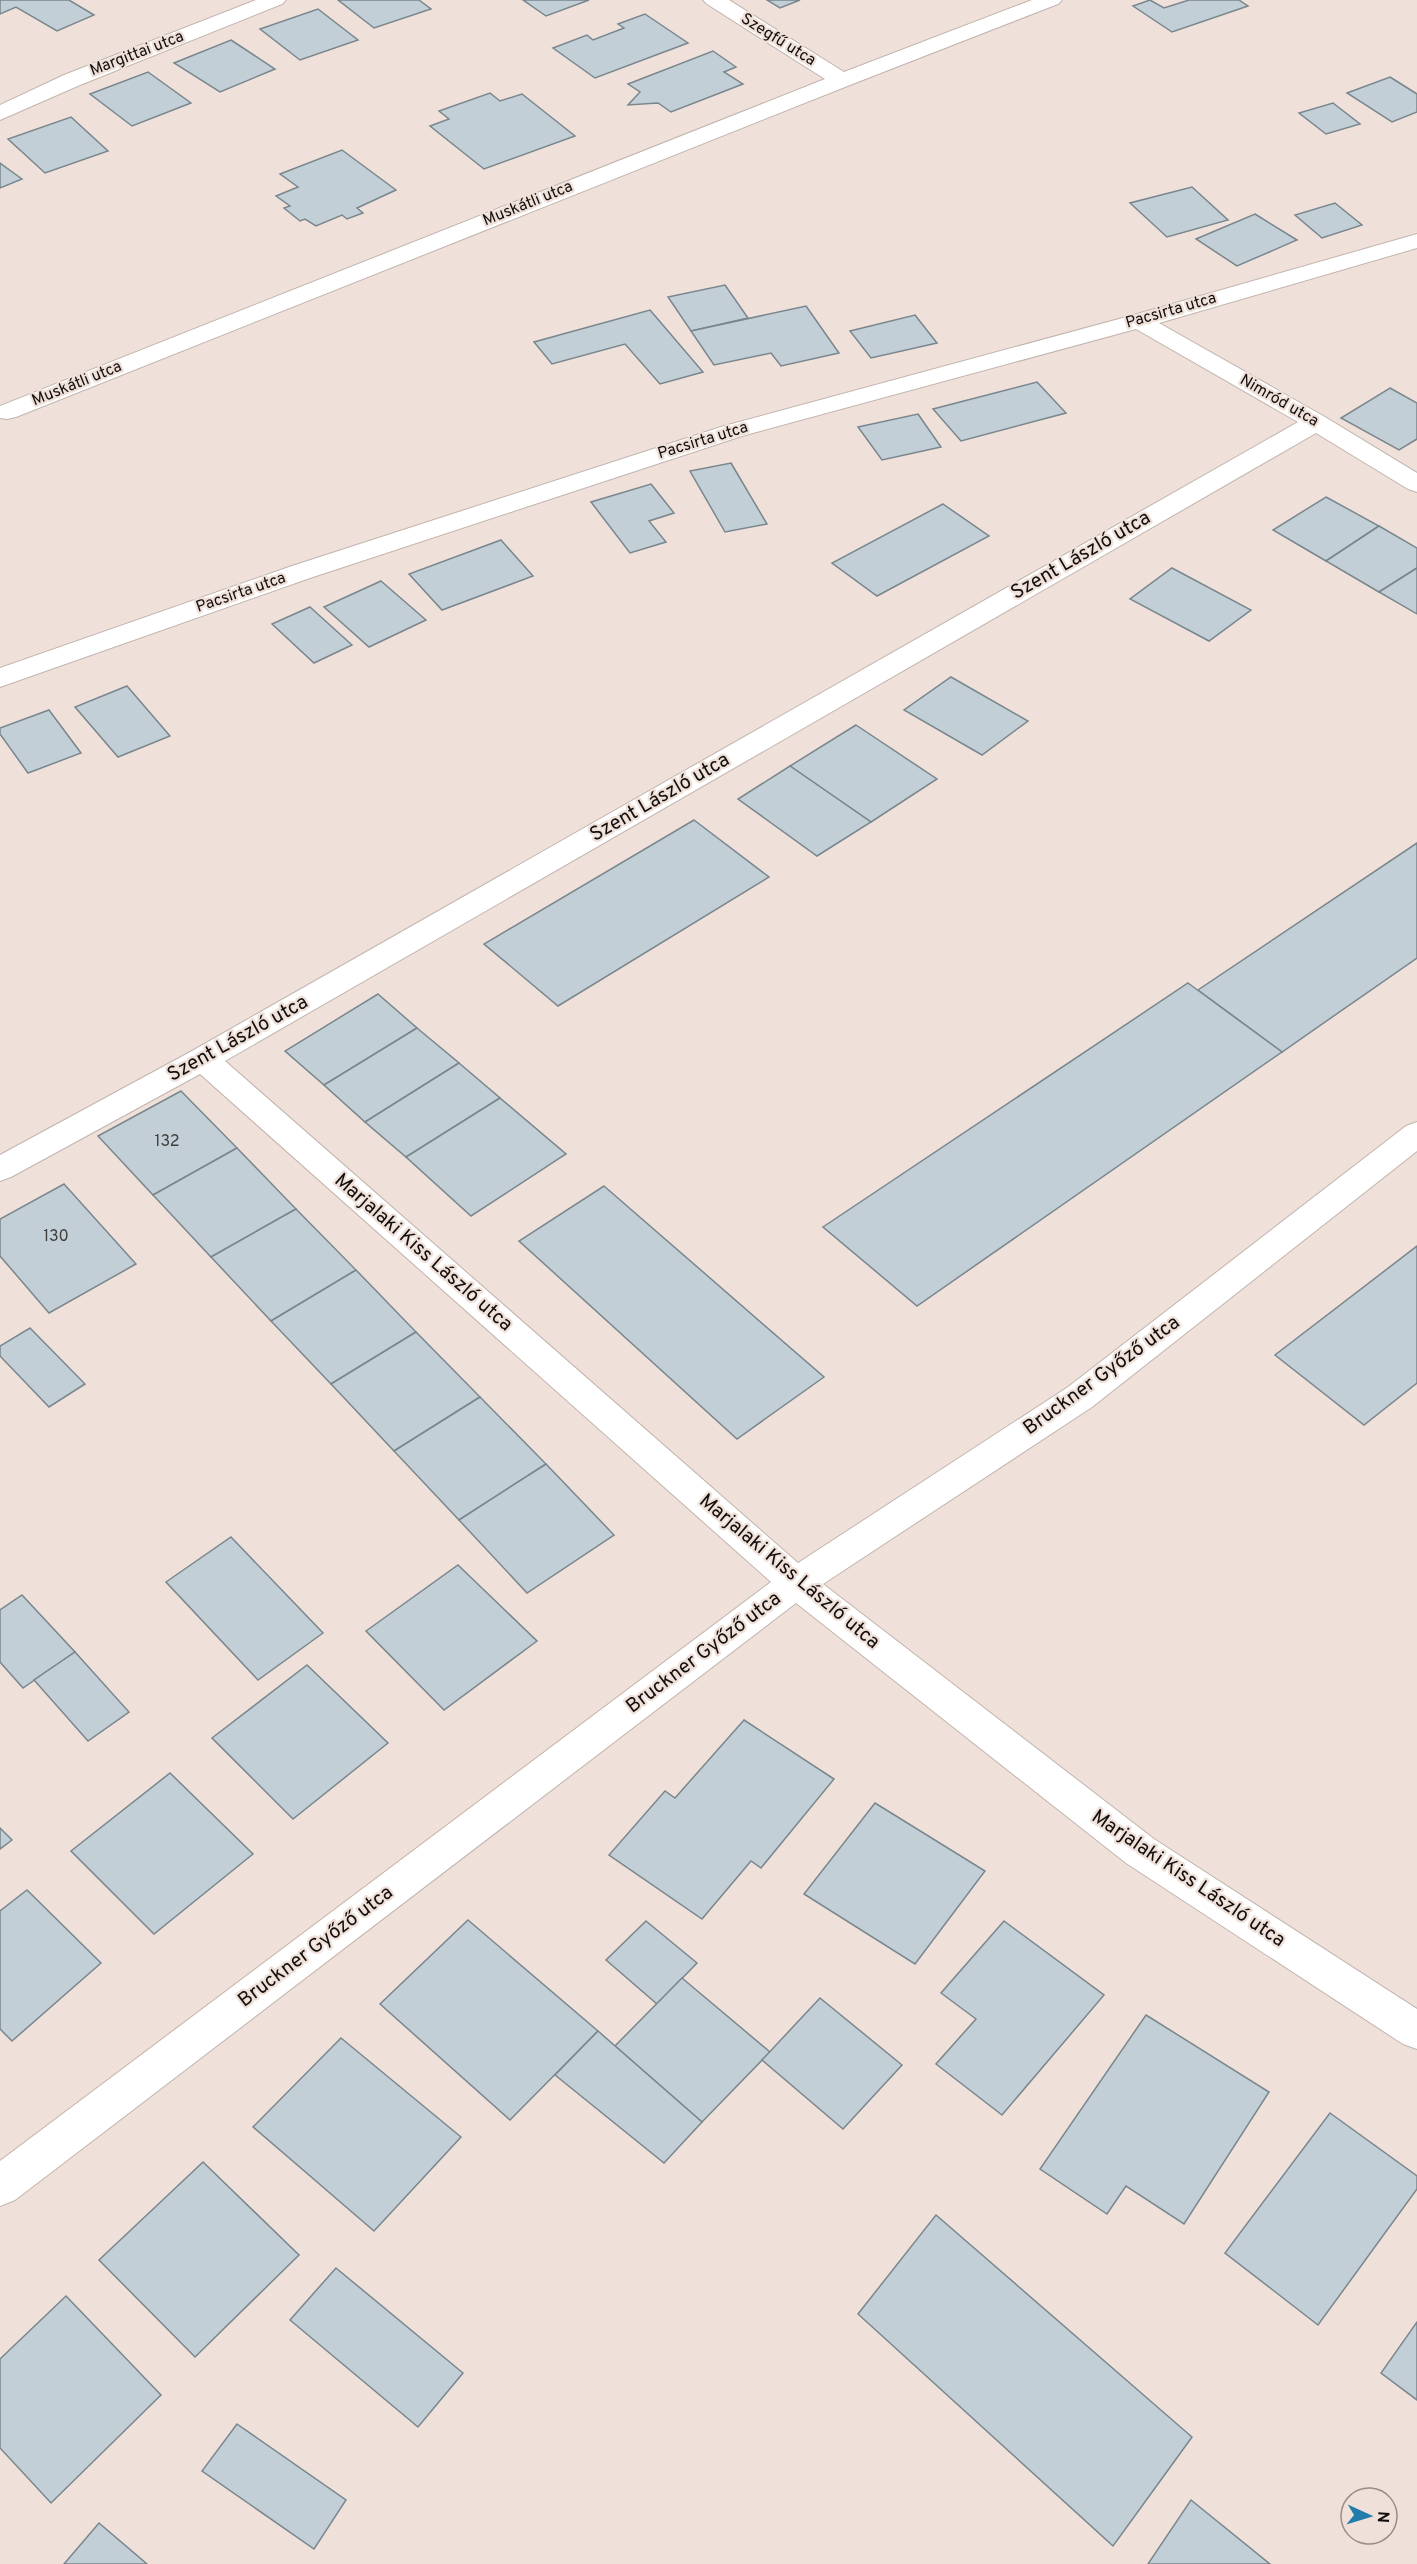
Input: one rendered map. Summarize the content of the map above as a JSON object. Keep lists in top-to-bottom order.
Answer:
{
  "streets": {
    "street": [
      "Szegfű utca",
      "Margittai utca",
      "Muskátli utca",
      "Pacsirta utca",
      "Nimród utca",
      "Szent László utca",
      "Marjalaki Kiss László utca",
      "Bruckner Győző utca"
    ]
  },
  "crossings": [
    ["Szegfű utca", "Muskátli utca"],
    ["Pacsirta utca", "Nimród utca"],
    ["Nimród utca", "Szent László utca"],
    ["Szent László utca", "Marjalaki Kiss László utca"],
    ["Marjalaki Kiss László utca", "Bruckner Győző utca"]
  ],
  "house_numbers": ["132", "130"],
  "north": "right"
}
